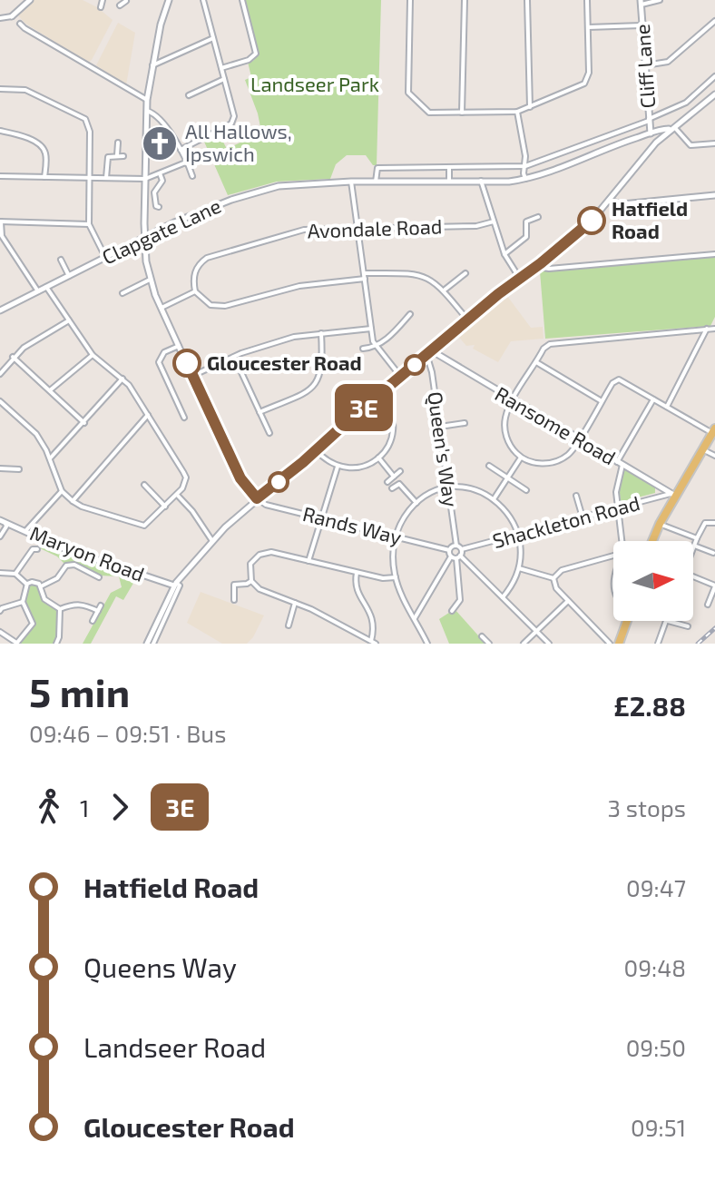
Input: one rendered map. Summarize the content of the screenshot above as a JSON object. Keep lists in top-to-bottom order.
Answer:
{
  "streets": {
    "street": [
      "Cliff Lane",
      "Avondale Road",
      "Clapgate Lane",
      "Ransome Road",
      "Queen's Way",
      "Shackleton Road",
      "Rands Way",
      "Maryon Road"
    ]
  },
  "crossings": [
    ["Cliff Lane", "Clapgate Lane"],
    ["Ransome Road", "Queen's Way"],
    ["Ransome Road", "Shackleton Road"]
  ],
  "parks": ["Landseer Park"],
  "places": {
    "church": ["All Hallows, Ipswich"],
    "other": ["Hatfield Road", "Gloucester Road"]
  },
  "lines": ["bus line 3E"],
  "north": "right",
  "page": {
    "on_map": "3E",
    "heading": ["5 min", "09:46 – 09:51 · Bus", "£2.88"],
    "legs": ["1", "3E", "3 stops"],
    "list": [
      {
        "name": "Hatfield Road",
        "value": "09:47"
      },
      {
        "name": "Queens Way",
        "value": "09:48"
      },
      {
        "name": "Landseer Road",
        "value": "09:50"
      },
      {
        "name": "Gloucester Road",
        "value": "09:51"
      }
    ]
  }
}
